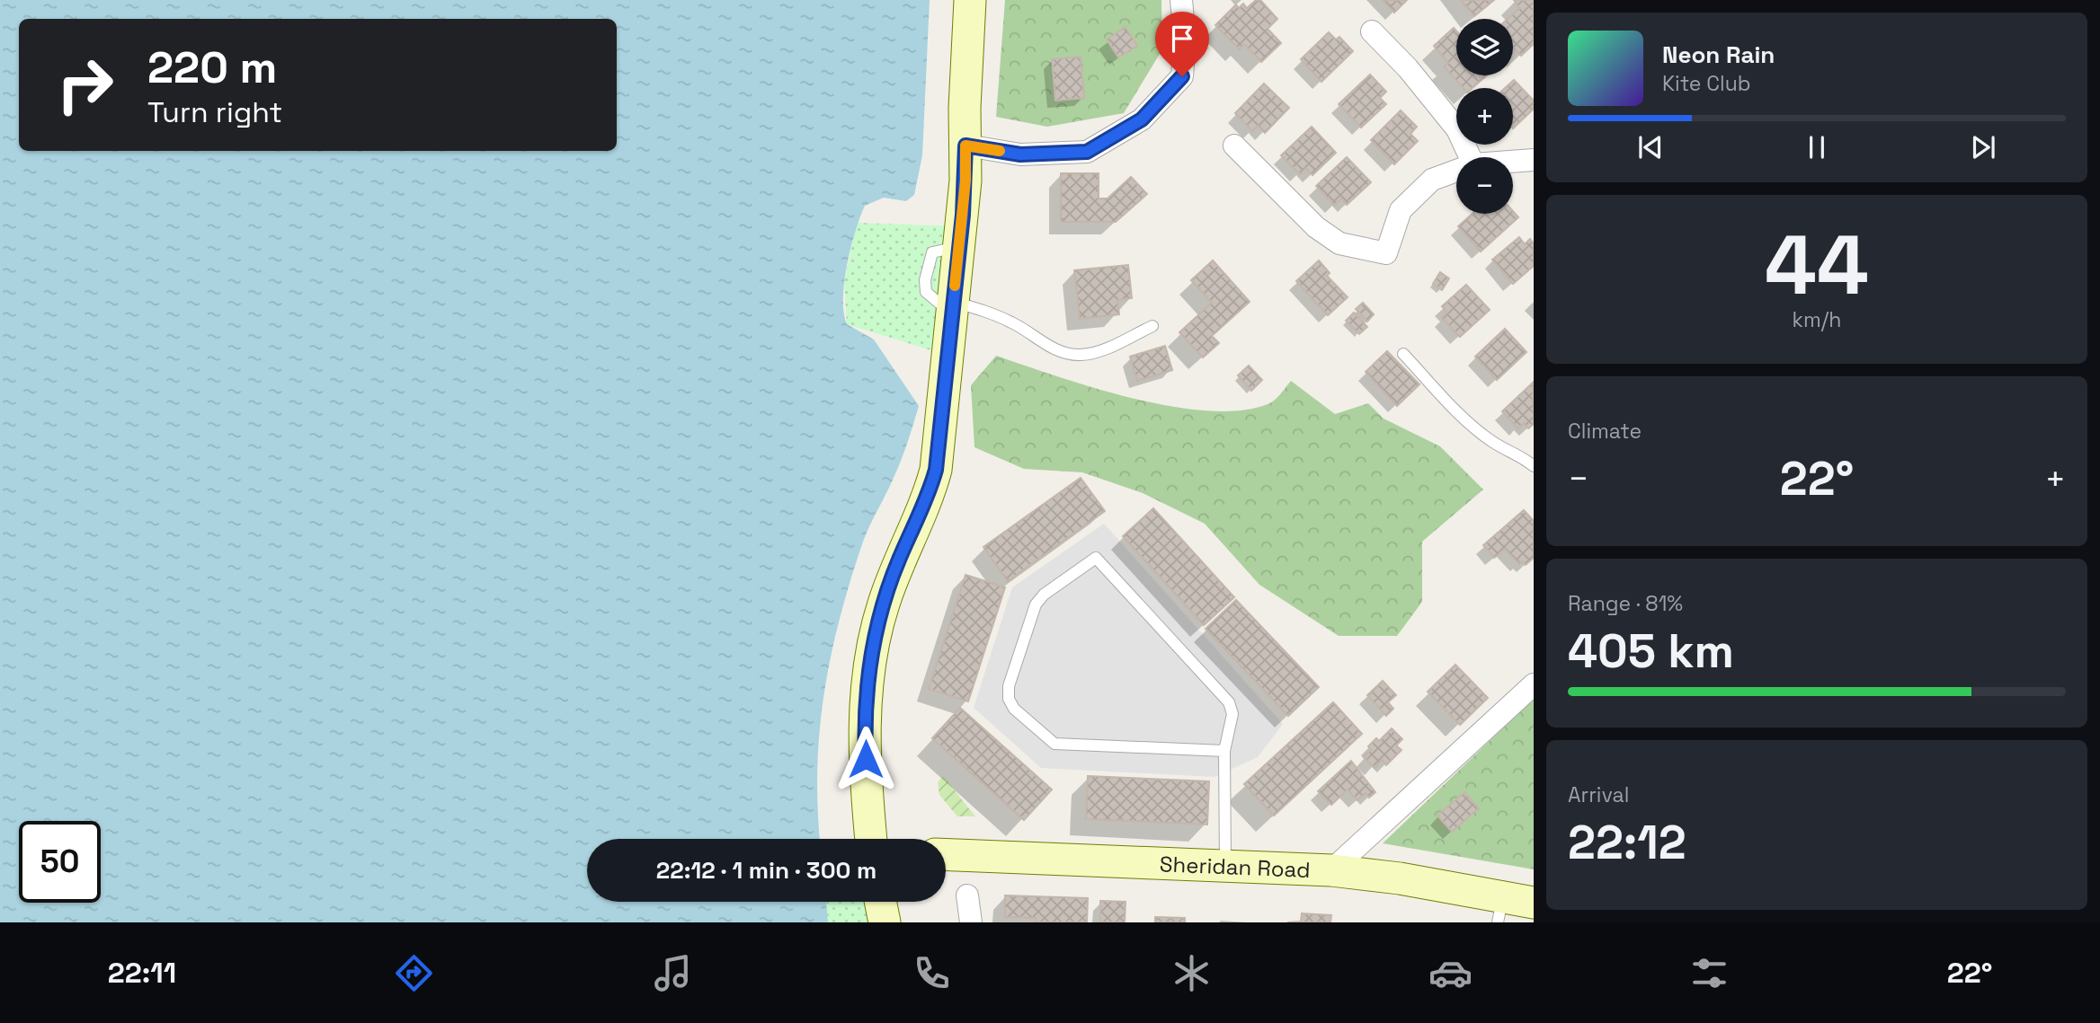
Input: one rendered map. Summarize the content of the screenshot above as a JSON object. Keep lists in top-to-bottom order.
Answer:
{
  "streets": {
    "main road": ["Sheridan Road"]
  },
  "page": {
    "map_buttons": ["+", "−"],
    "turn": ["220 m", "Turn right"],
    "song": ["Neon Rain", "Kite Club"],
    "tile": [
      ["44", "km/h"],
      "Climate",
      ["Range · 81%", "405 km"],
      ["Arrival", "22:12"]
    ],
    "heat": ["−", "22°", "+"],
    "limit": "50",
    "trip": "22:12 · 1 min · 300 m",
    "tabs": ["22:11", "22°"]
  }
}
